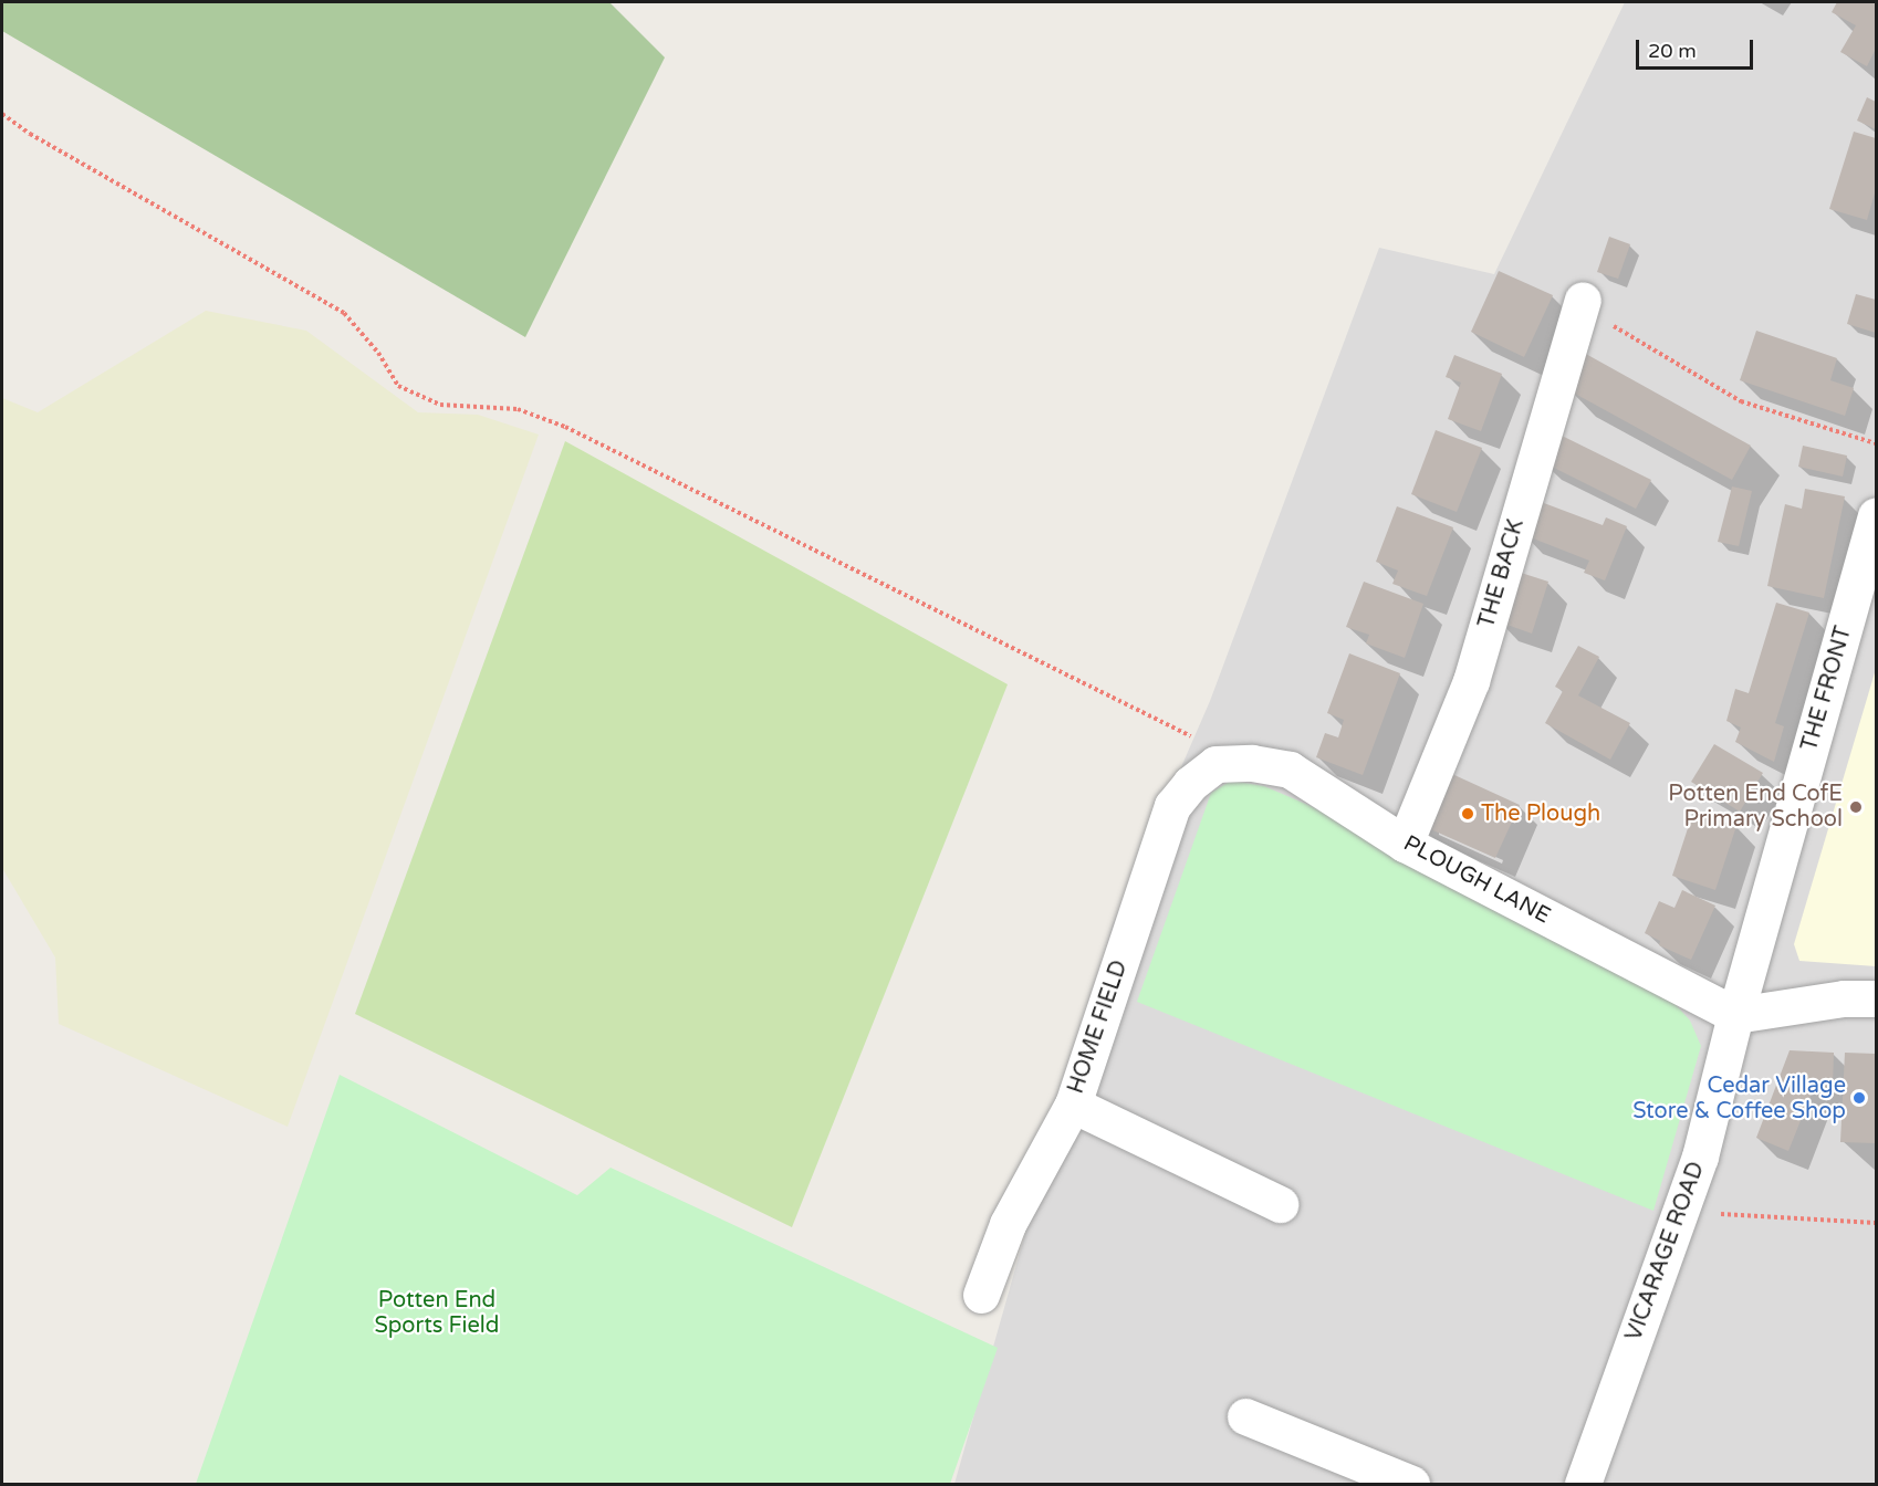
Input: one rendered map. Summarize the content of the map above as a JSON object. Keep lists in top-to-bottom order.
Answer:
{
  "streets": {
    "street": [
      "THE BACK",
      "THE FRONT",
      "PLOUGH LANE",
      "HOME FIELD",
      "VICARAGE ROAD"
    ]
  },
  "crossings": [
    ["THE BACK", "PLOUGH LANE"],
    ["THE FRONT", "PLOUGH LANE"],
    ["THE FRONT", "VICARAGE ROAD"],
    ["PLOUGH LANE", "HOME FIELD"],
    ["PLOUGH LANE", "VICARAGE ROAD"]
  ],
  "parks": ["Potten End Sports Field"],
  "places": ["Potten End CofE Primary School", "The Plough", "Cedar Village Store & Coffee Shop"],
  "scale_bar": "20 m"
}
